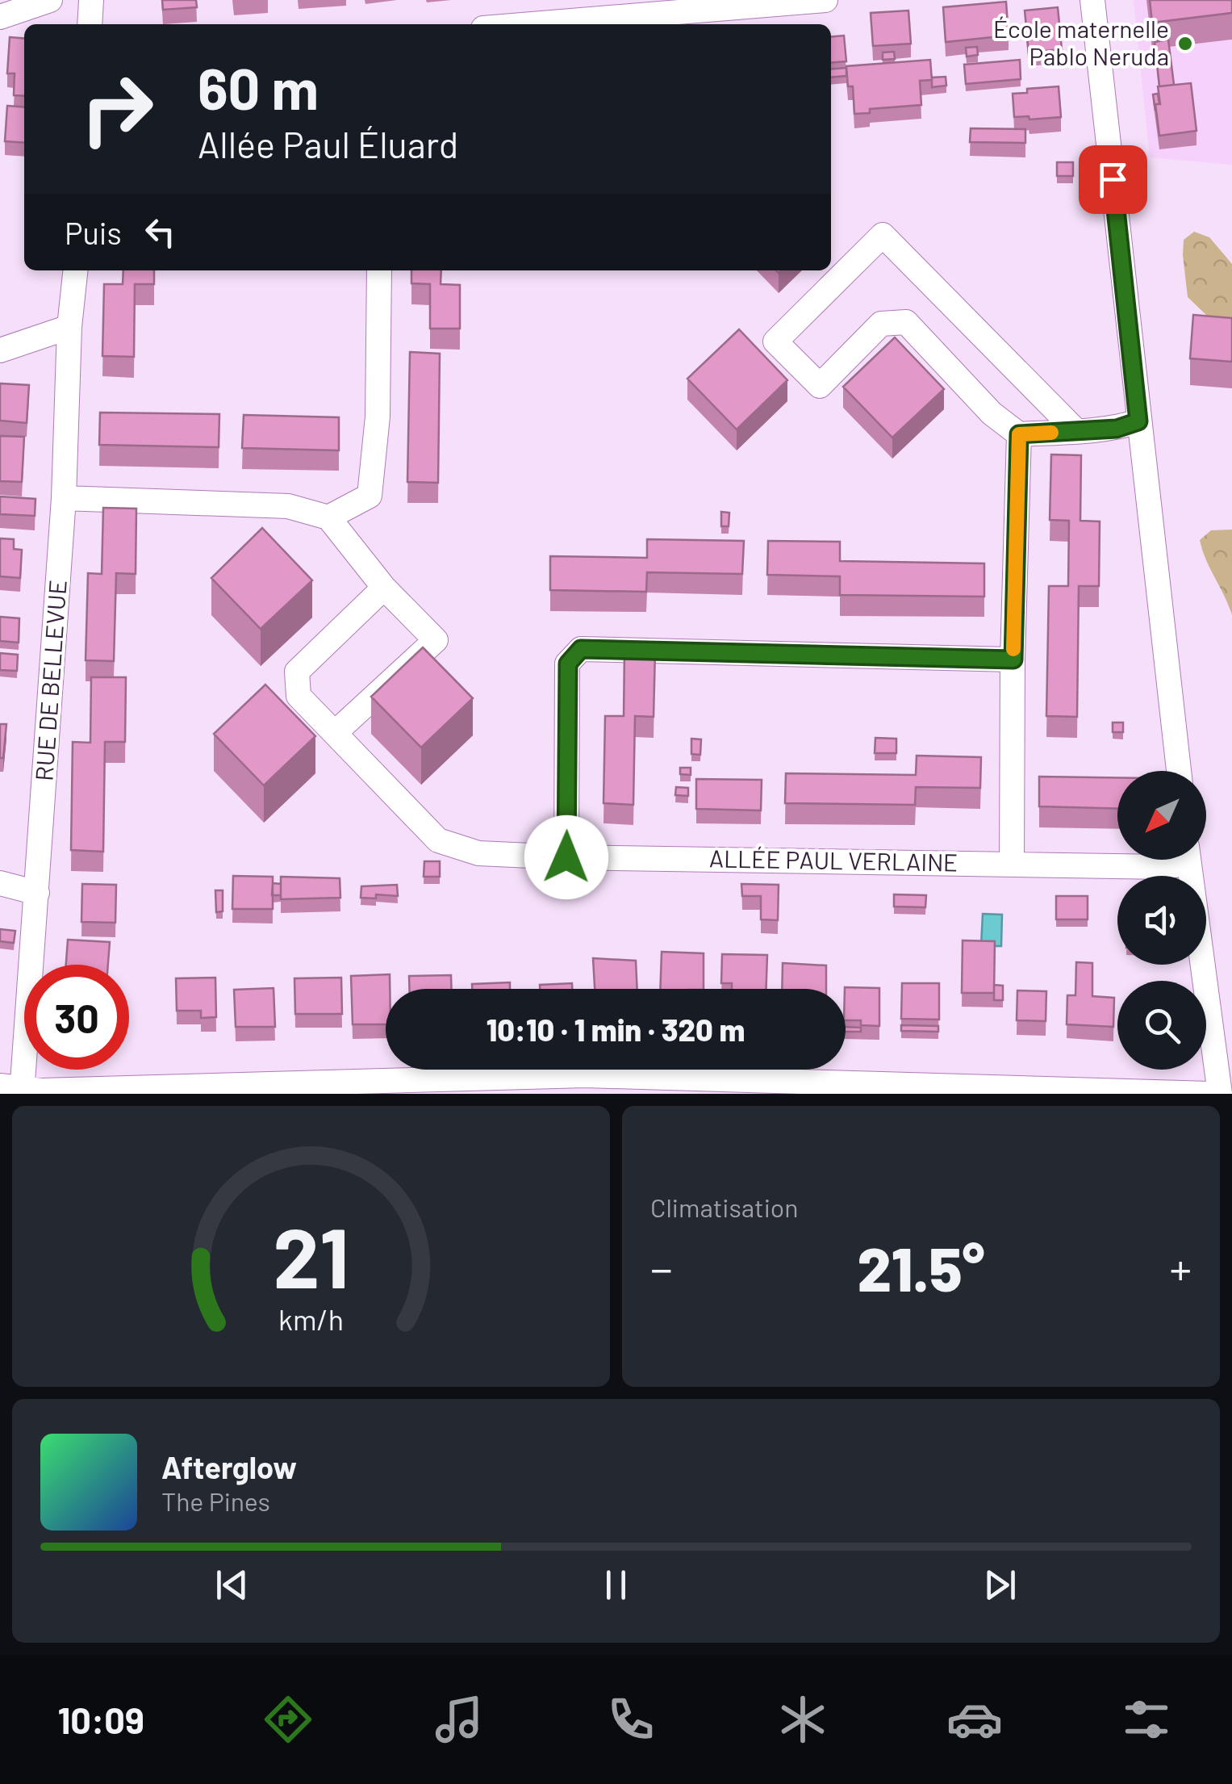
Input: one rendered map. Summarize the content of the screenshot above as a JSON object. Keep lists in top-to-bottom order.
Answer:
{
  "streets": {
    "street": ["RUE DE BELLEVUE", "ALLÉE PAUL VERLAINE"]
  },
  "places": ["École maternelle Pablo Neruda"],
  "north": "bottom left",
  "page": {
    "turn": ["60 m", "Allée Paul Éluard"],
    "then": "Puis",
    "limit": "30",
    "trip": "10:10 · 1 min · 320 m",
    "tile": "Climatisation",
    "heat": ["−", "21.5°", "+"],
    "song": ["Afterglow", "The Pines"],
    "tabs": "10:09",
    "gauge": ["21", "km/h"]
  }
}
